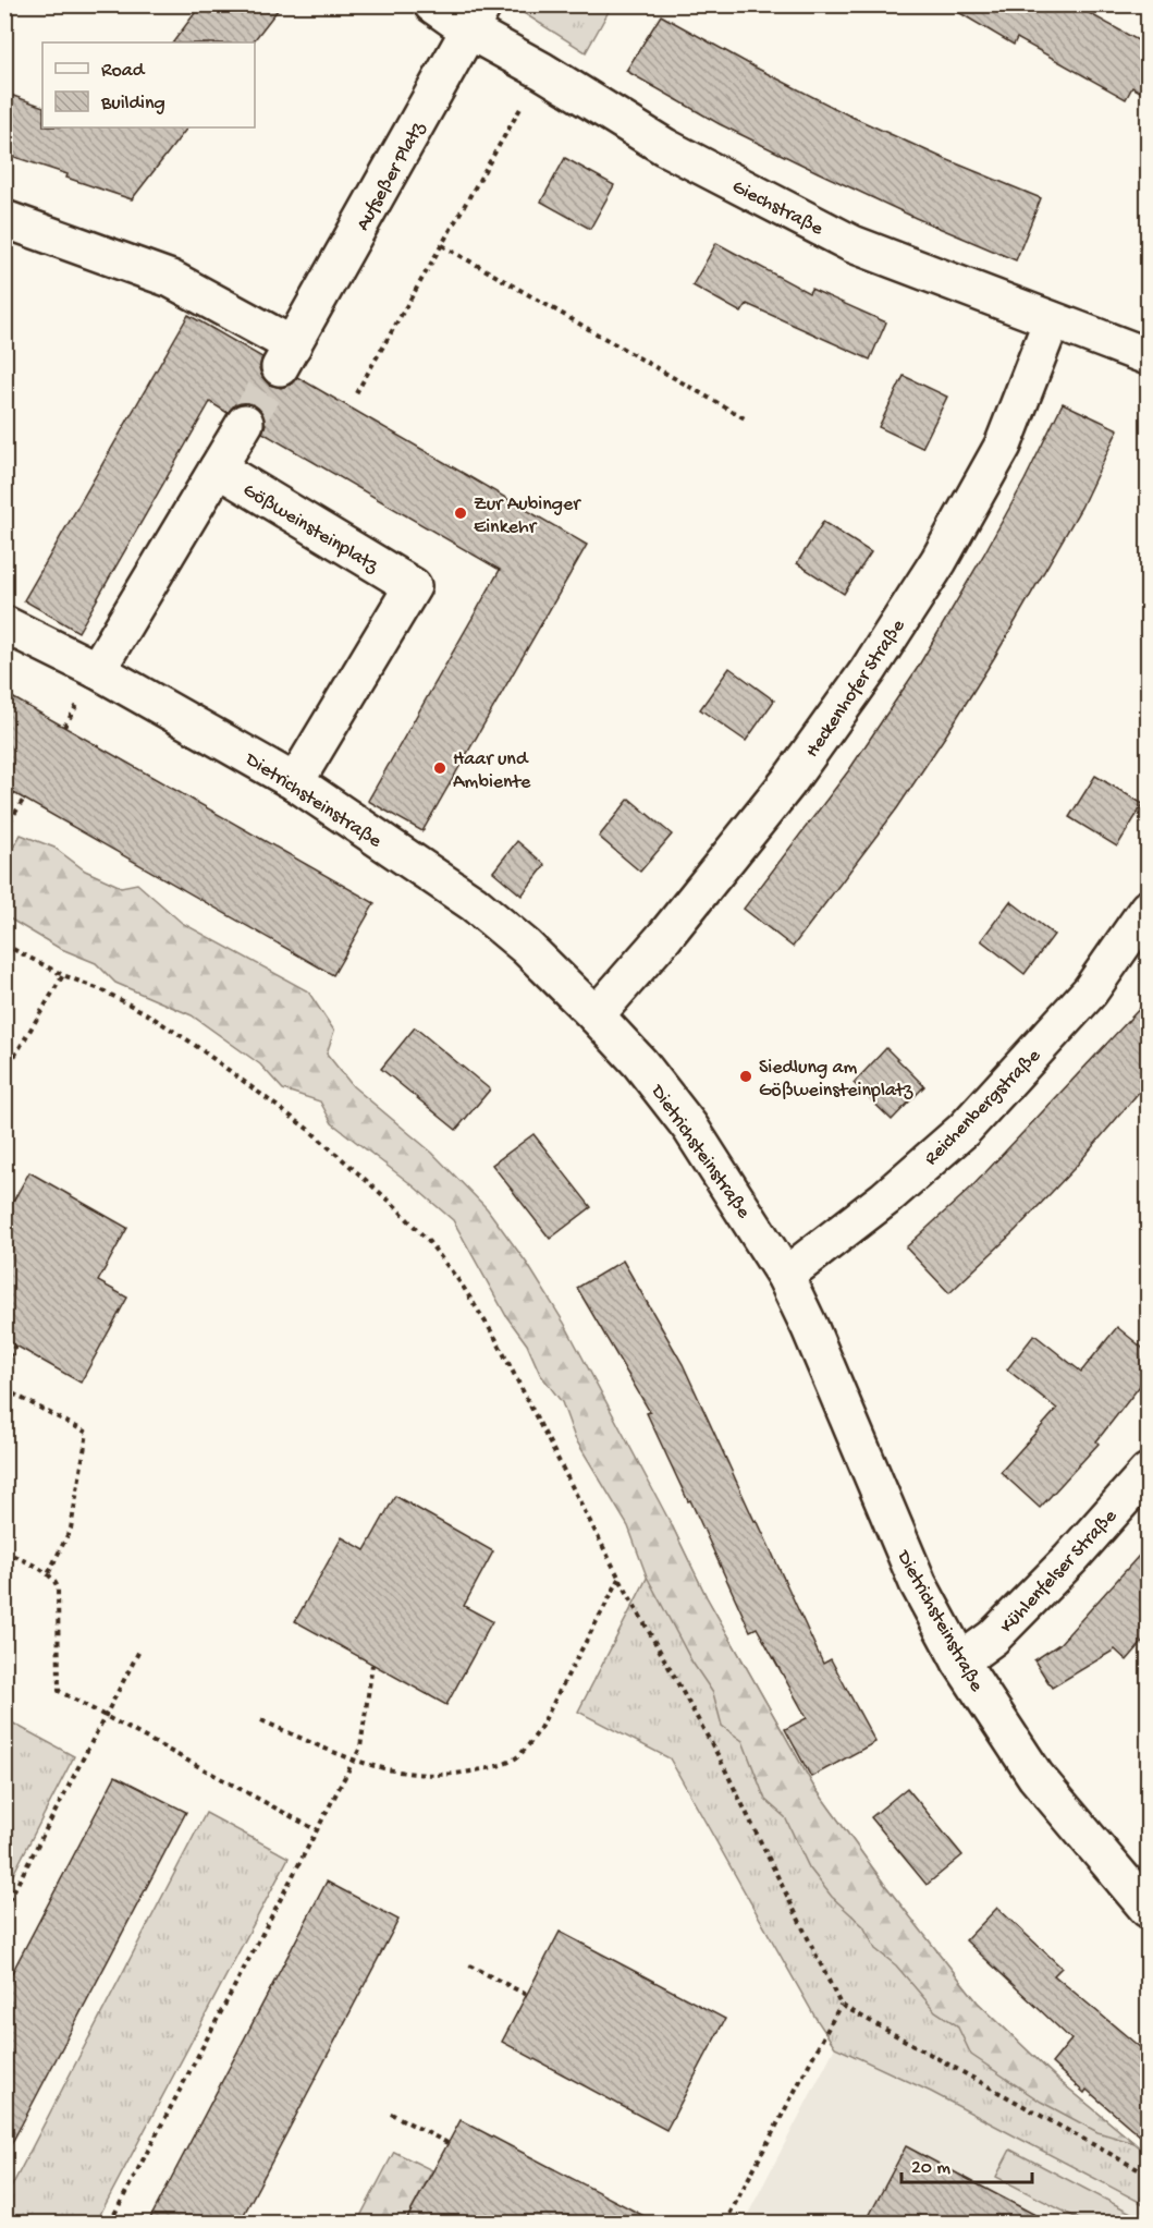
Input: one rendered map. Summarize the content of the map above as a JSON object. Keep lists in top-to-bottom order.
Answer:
{
  "streets": {
    "street": [
      "Aufseßer Platz",
      "Giechstraße",
      "Gößweinsteinplatz",
      "Heckenhofer Straße",
      "Dietrichsteinstraße",
      "Reichenbergstraße",
      "Kühlenfelser Straße"
    ]
  },
  "crossings": [
    ["Aufseßer Platz", "Giechstraße"],
    ["Giechstraße", "Heckenhofer Straße"],
    ["Gößweinsteinplatz", "Dietrichsteinstraße"],
    ["Heckenhofer Straße", "Dietrichsteinstraße"],
    ["Dietrichsteinstraße", "Reichenbergstraße"],
    ["Dietrichsteinstraße", "Kühlenfelser Straße"]
  ],
  "places": ["Zur Aubinger Einkehr", "Haar und Ambiente", "Siedlung am Gößweinsteinplatz"],
  "legend": ["Road", "Building"],
  "scale_bar": "20 m"
}
